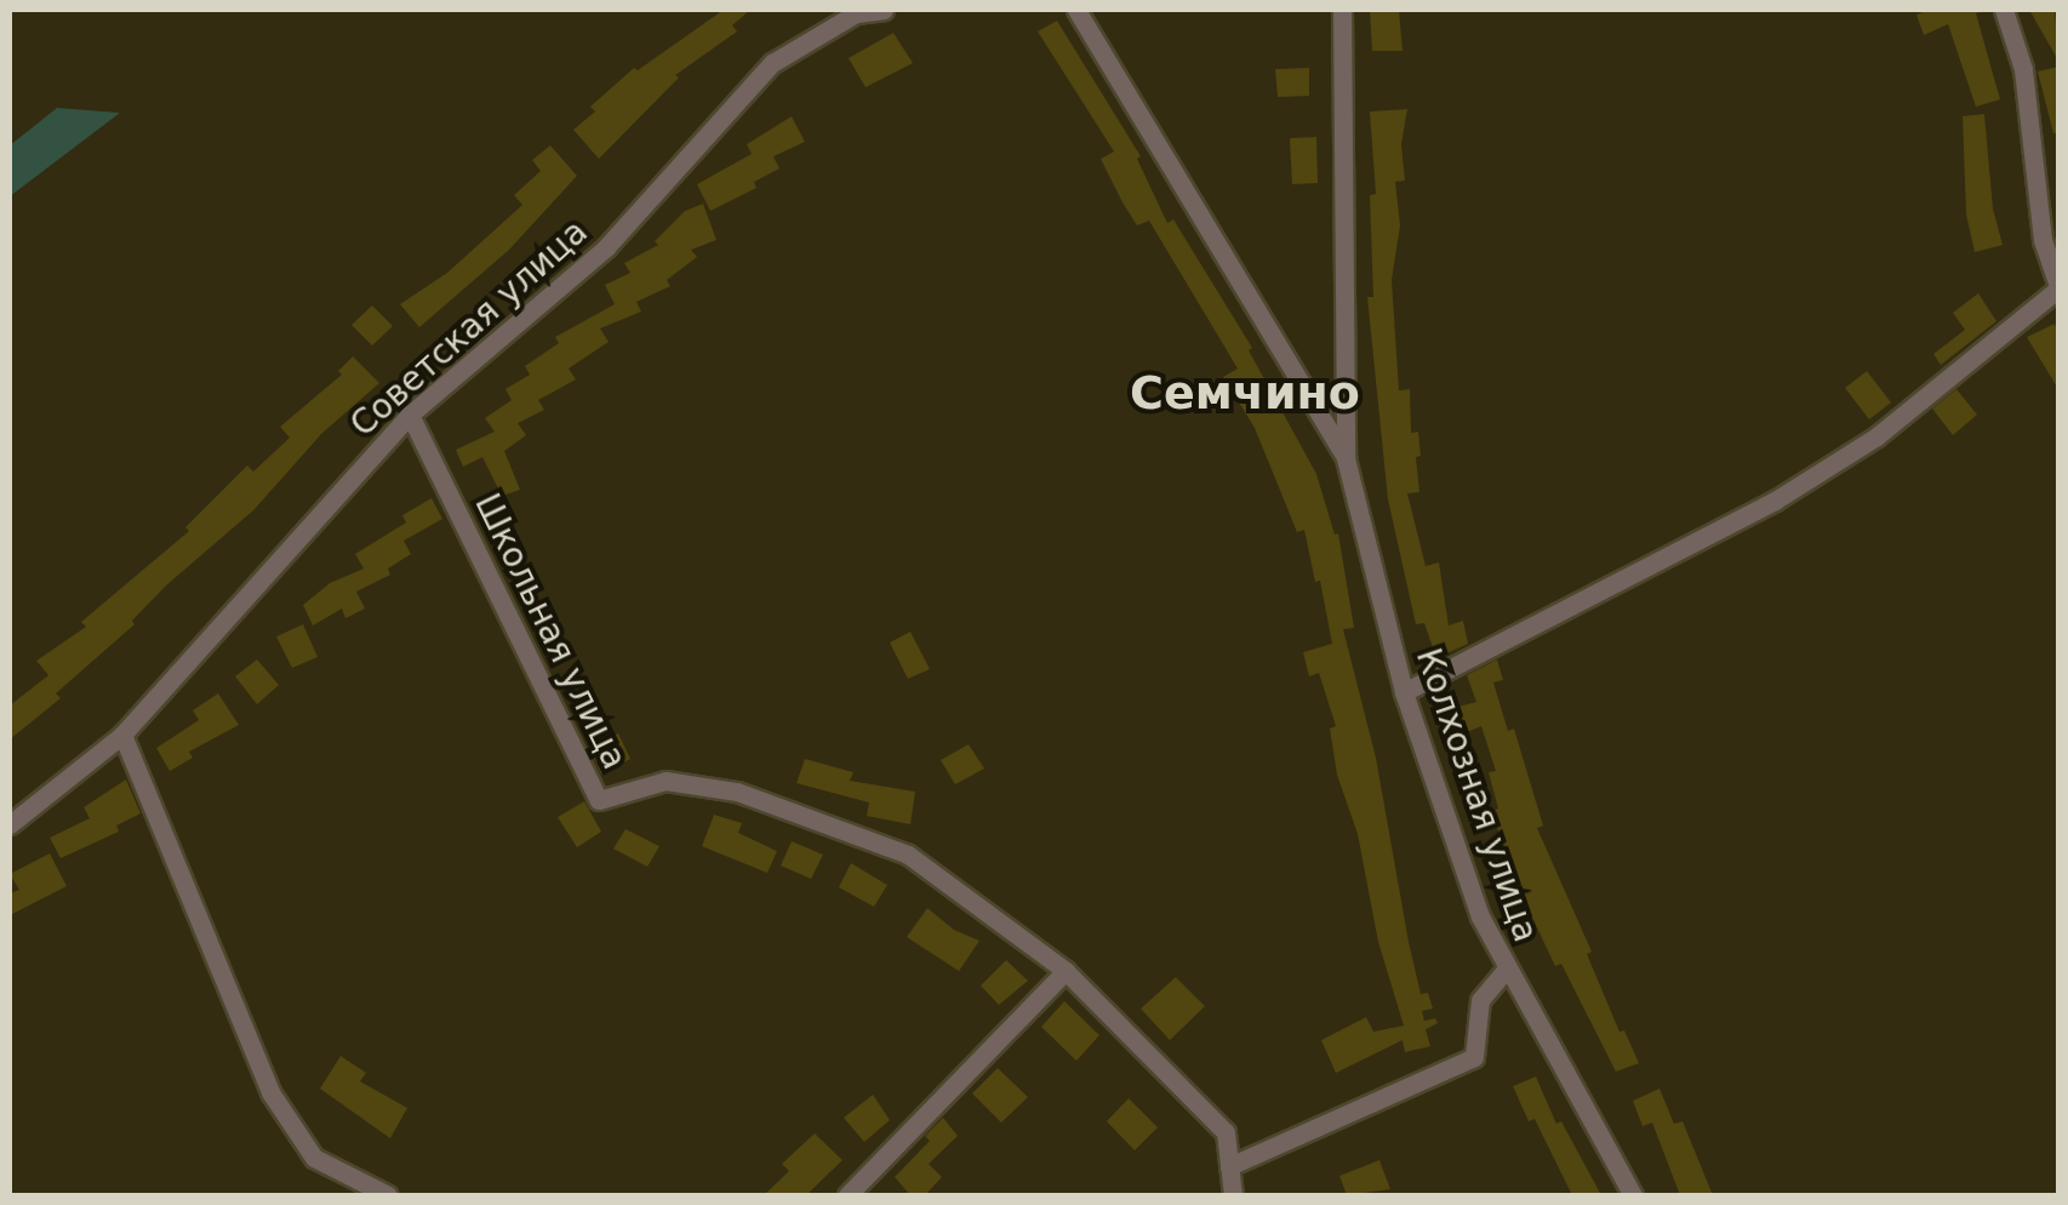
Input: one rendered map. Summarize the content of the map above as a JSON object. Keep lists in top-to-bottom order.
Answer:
{
  "streets": {
    "street": ["Советская улица", "Школьная улица", "Колхозная улица"]
  },
  "crossings": [
    ["Советская улица", "Школьная улица"]
  ],
  "districts": ["Семчино"]
}
